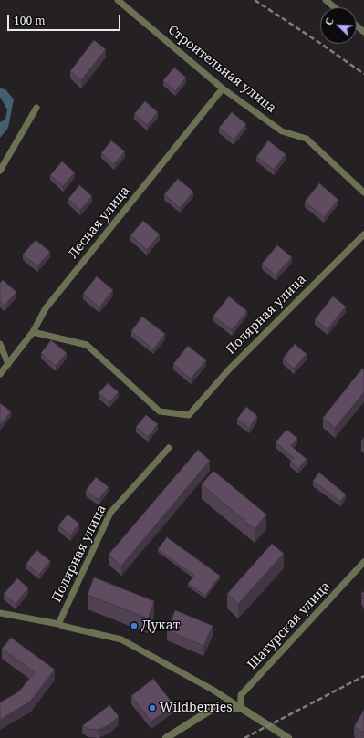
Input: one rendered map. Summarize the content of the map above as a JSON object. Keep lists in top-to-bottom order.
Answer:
{
  "streets": {
    "street": [
      "Строительная улица",
      "Лесная улица",
      "Полярная улица",
      "Шатурская улица"
    ]
  },
  "crossings": [
    ["Строительная улица", "Лесная улица"],
    ["Лесная улица", "Полярная улица"]
  ],
  "places": ["Дукат", "Wildberries"],
  "scale_bar": "100 m",
  "north": "top left"
}
